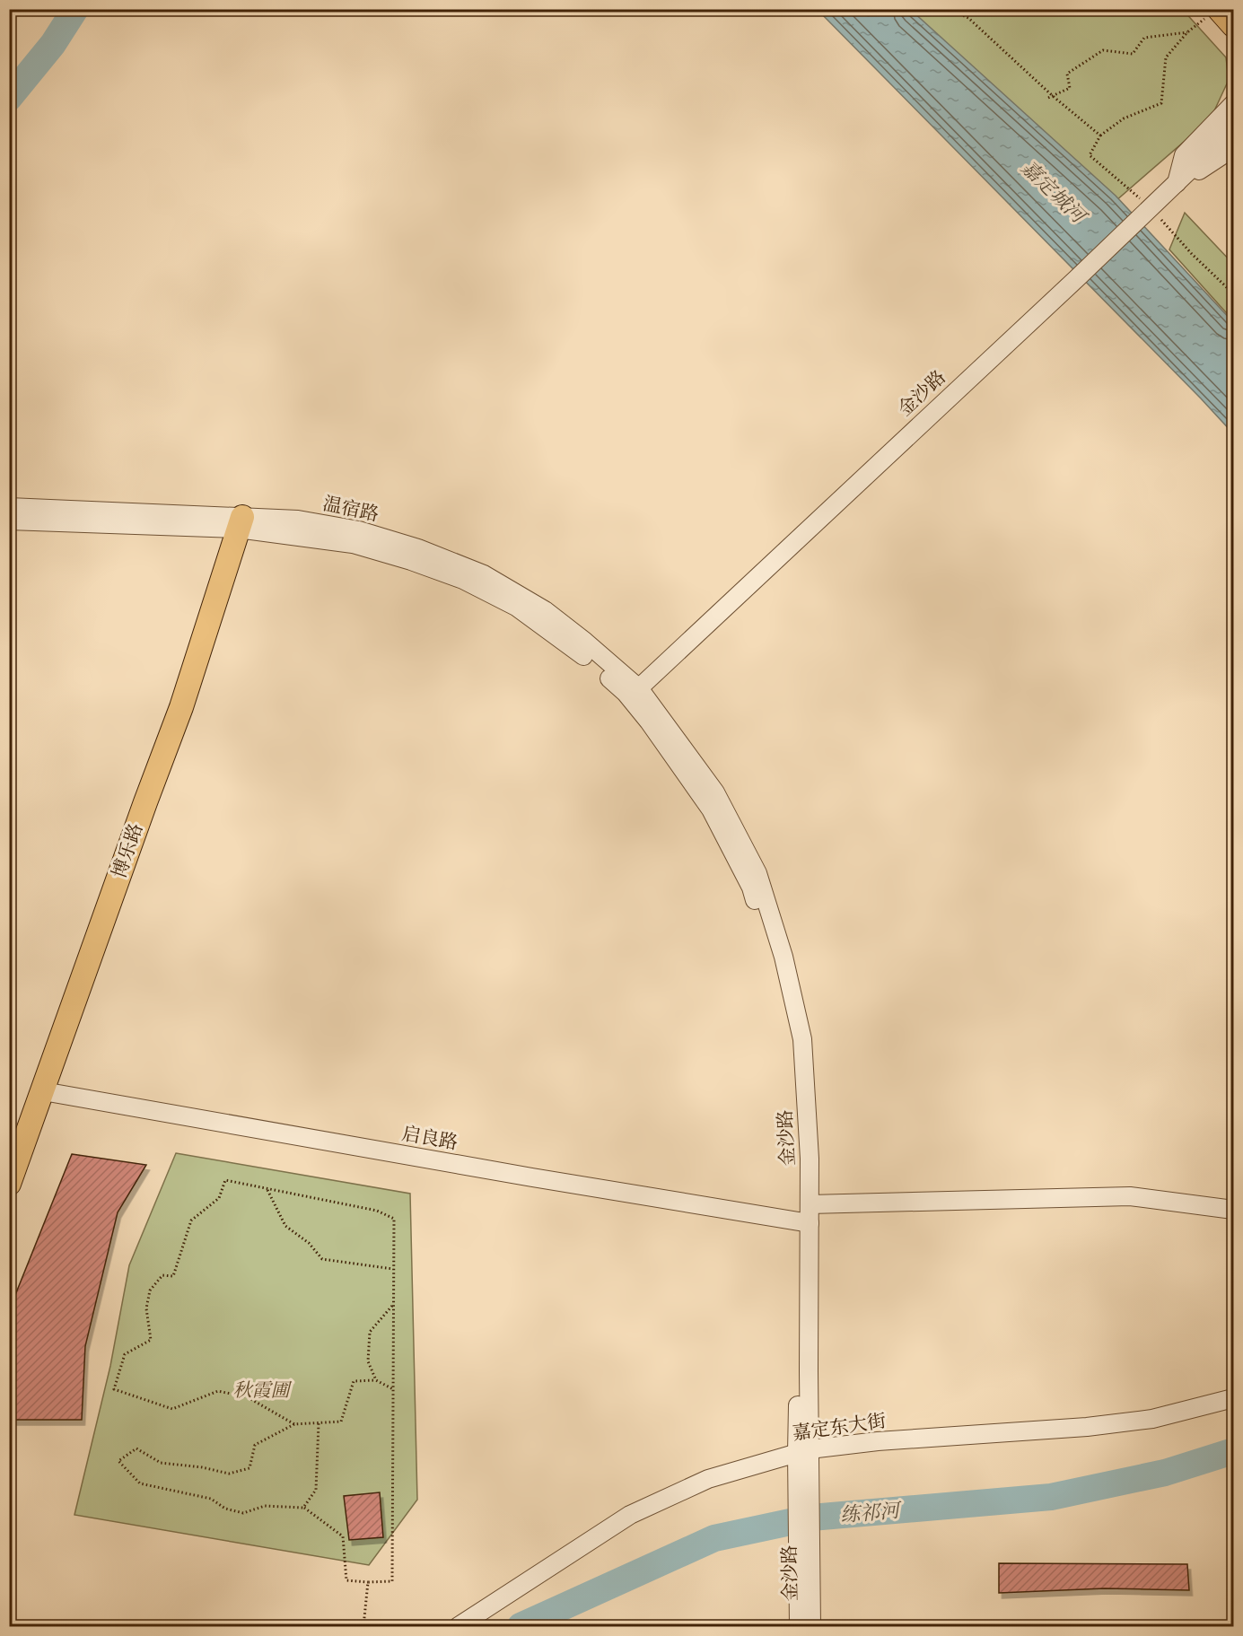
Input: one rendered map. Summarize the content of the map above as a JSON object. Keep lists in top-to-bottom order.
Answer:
{
  "streets": {
    "main road": ["博乐路"],
    "street": ["金沙路", "启良路", "嘉定东大街"]
  },
  "crossings": [
    ["金沙路", "启良路"],
    ["金沙路", "嘉定东大街"],
    ["博乐路", "启良路"]
  ],
  "water": ["嘉定城河", "练祁河"],
  "parks": ["秋霞圃"]
}
